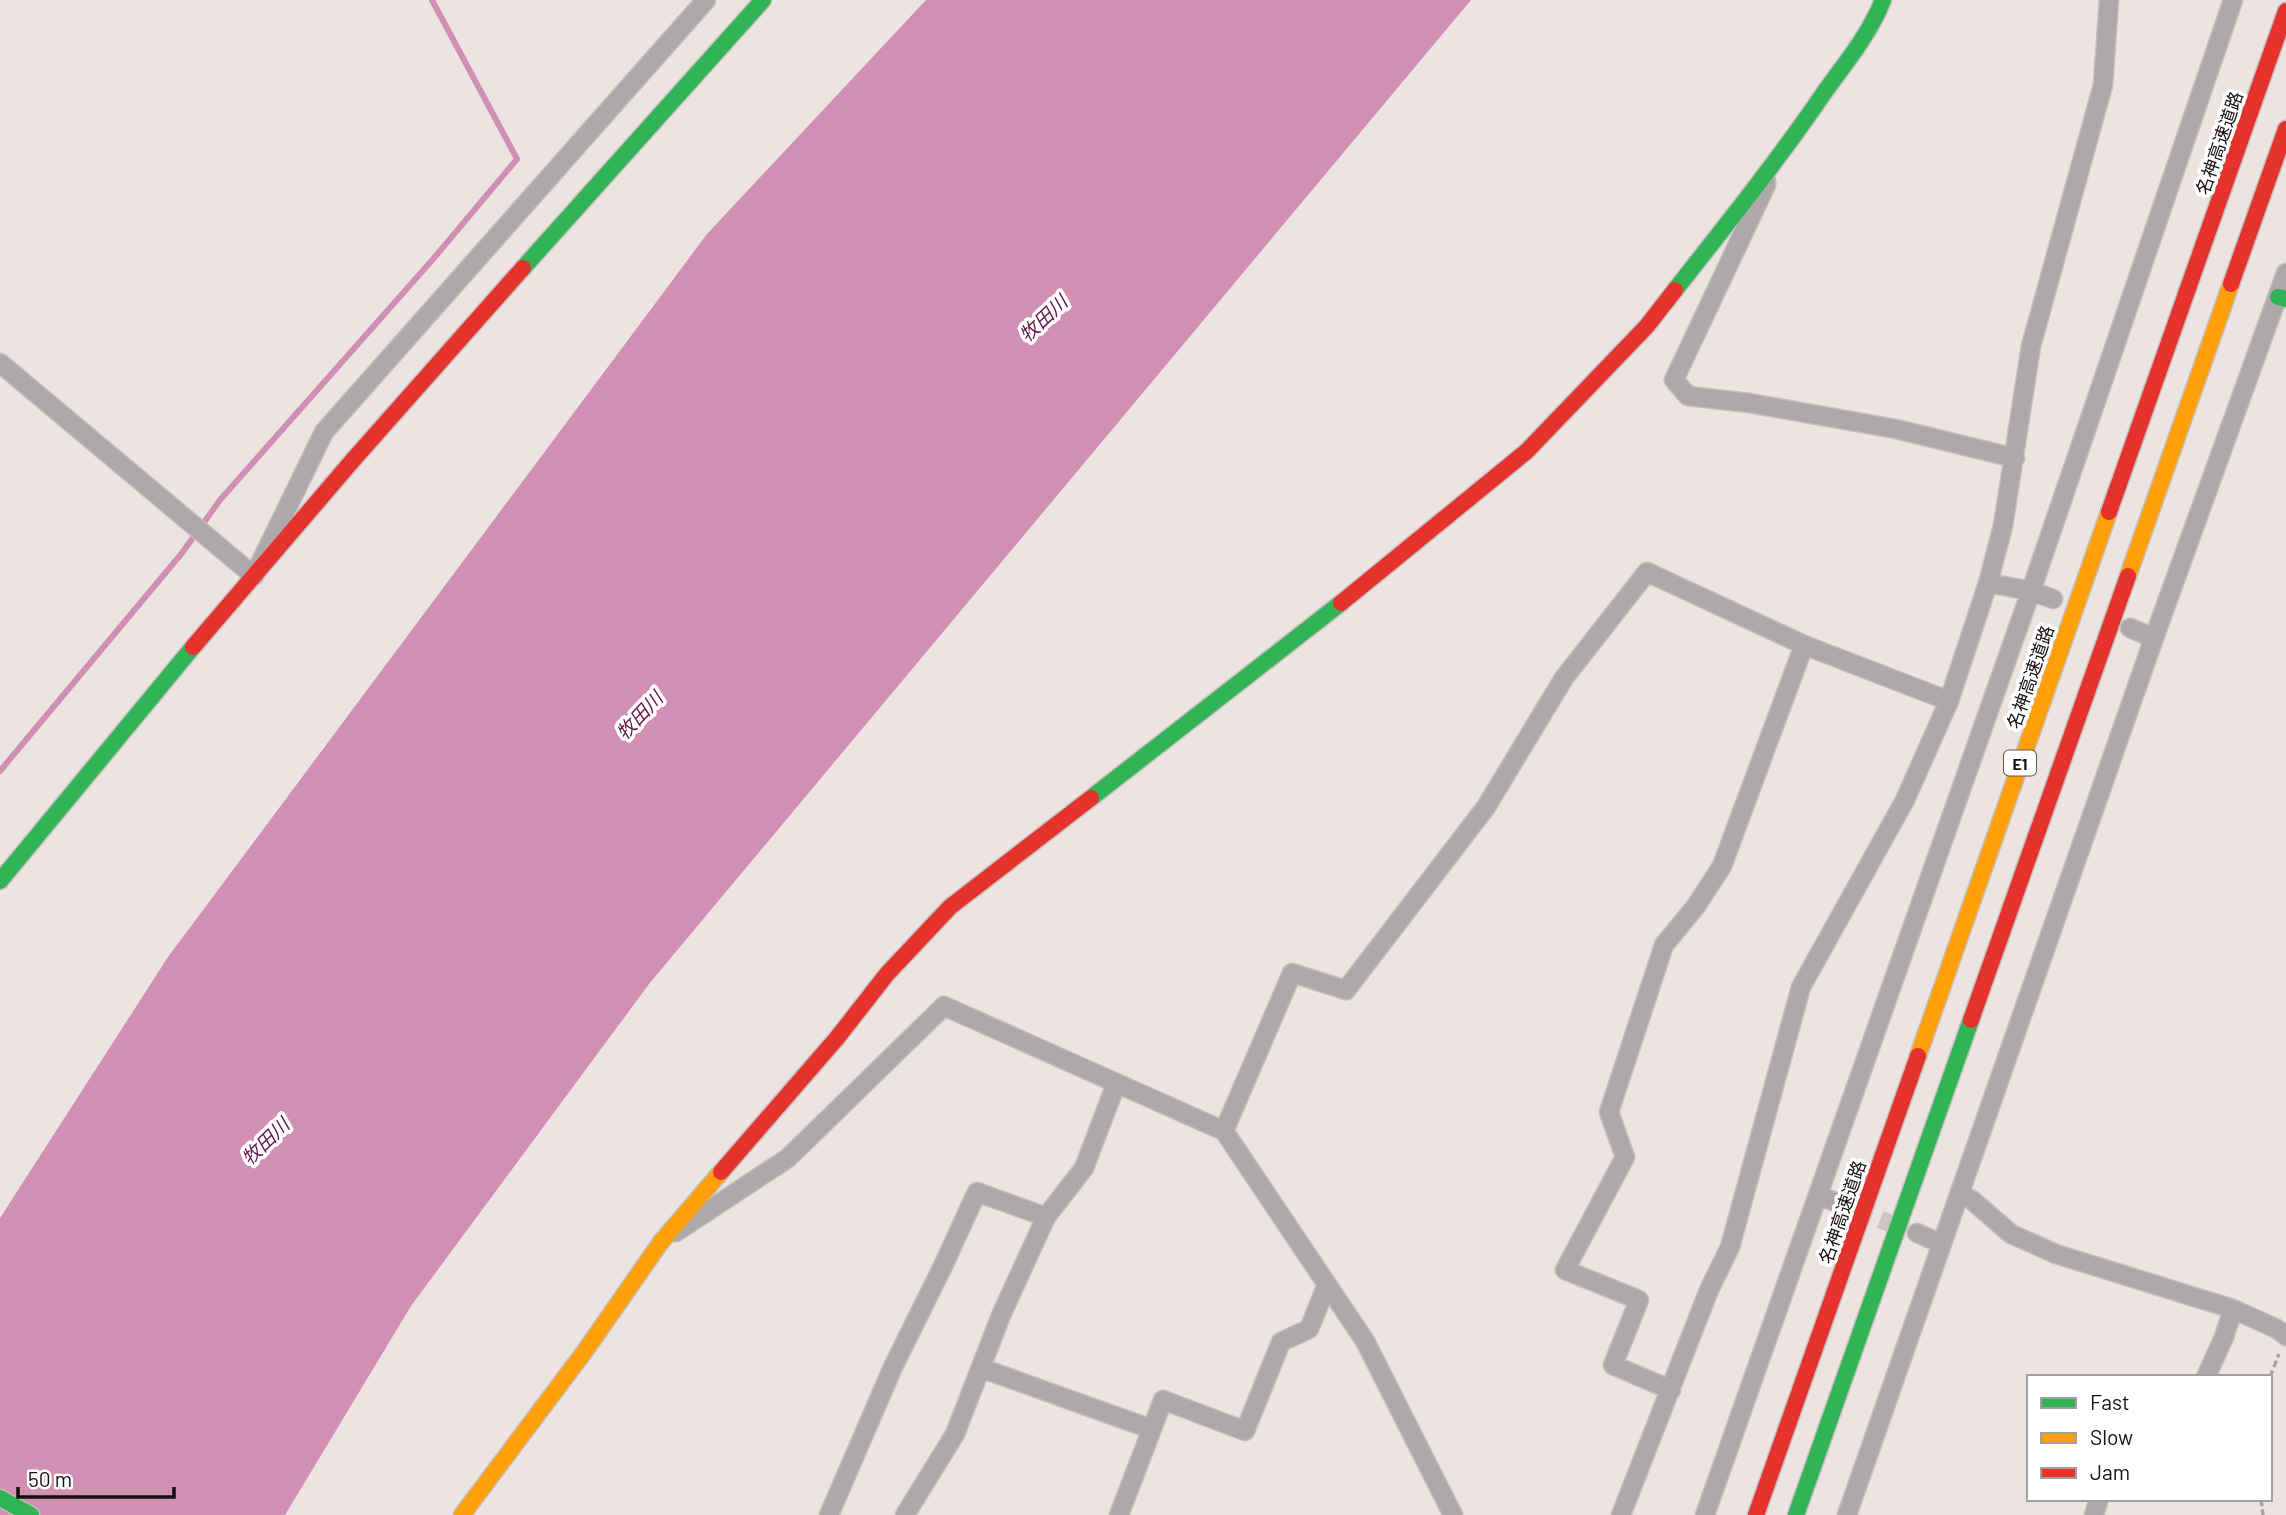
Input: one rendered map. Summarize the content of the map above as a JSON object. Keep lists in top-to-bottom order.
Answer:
{
  "streets": {
    "main road": ["名神高速道路", "E1"]
  },
  "water": ["牧田川"],
  "legend": ["Fast", "Slow", "Jam"],
  "scale_bar": "50 m"
}
